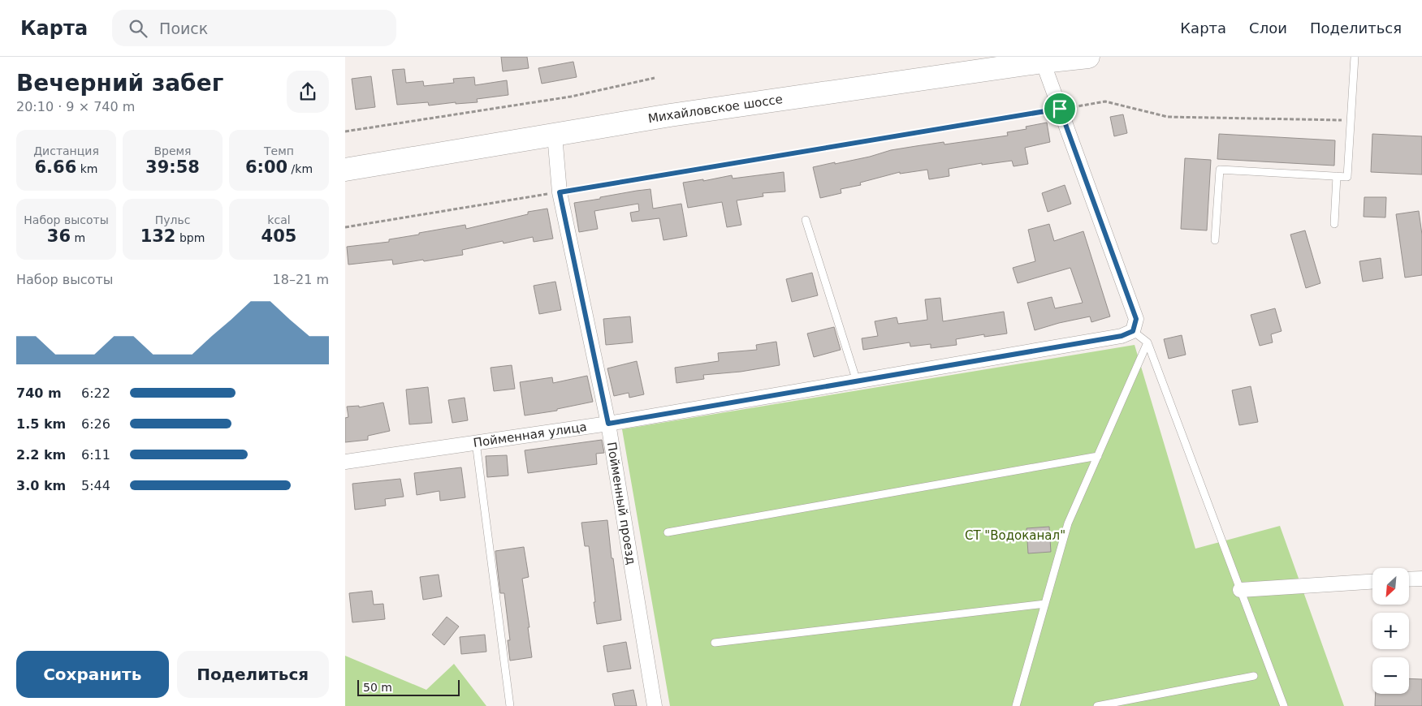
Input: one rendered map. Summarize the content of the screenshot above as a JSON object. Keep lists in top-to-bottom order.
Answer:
{
  "streets": {
    "main road": ["Михайловское шоссе"],
    "street": ["Пойменная улица", "Пойменный проезд"]
  },
  "crossings": [
    ["Михайловское шоссе", "Пойменный проезд"],
    ["Пойменная улица", "Пойменный проезд"]
  ],
  "parks": ["СТ \"Водоканал\""],
  "scale_bar": "50 m",
  "north": "bottom left",
  "page": {
    "header": "Карта",
    "search": "Поиск",
    "nav": ["Карта", "Слои", "Поделиться"],
    "heading": ["Вечерний забег", "20:10 · 9 × 740 m"],
    "stats": [
      ["Дистанция", "6.66 km"],
      ["Время", "39:58"],
      ["Темп", "6:00 /km"],
      ["Набор высоты", "36 m"],
      ["Пульс", "132 bpm"],
      ["kcal", "405"]
    ],
    "chart": ["Набор высоты", "18–21 m"],
    "list": [
      {
        "name": "740 m",
        "note": "6:22"
      },
      {
        "name": "1.5 km",
        "note": "6:26"
      },
      {
        "name": "2.2 km",
        "note": "6:11"
      },
      {
        "name": "3.0 km",
        "note": "5:44"
      }
    ],
    "map_buttons": ["+", "−"],
    "buttons": ["Сохранить", "Поделиться"],
    "scale": "50 m"
  }
}
